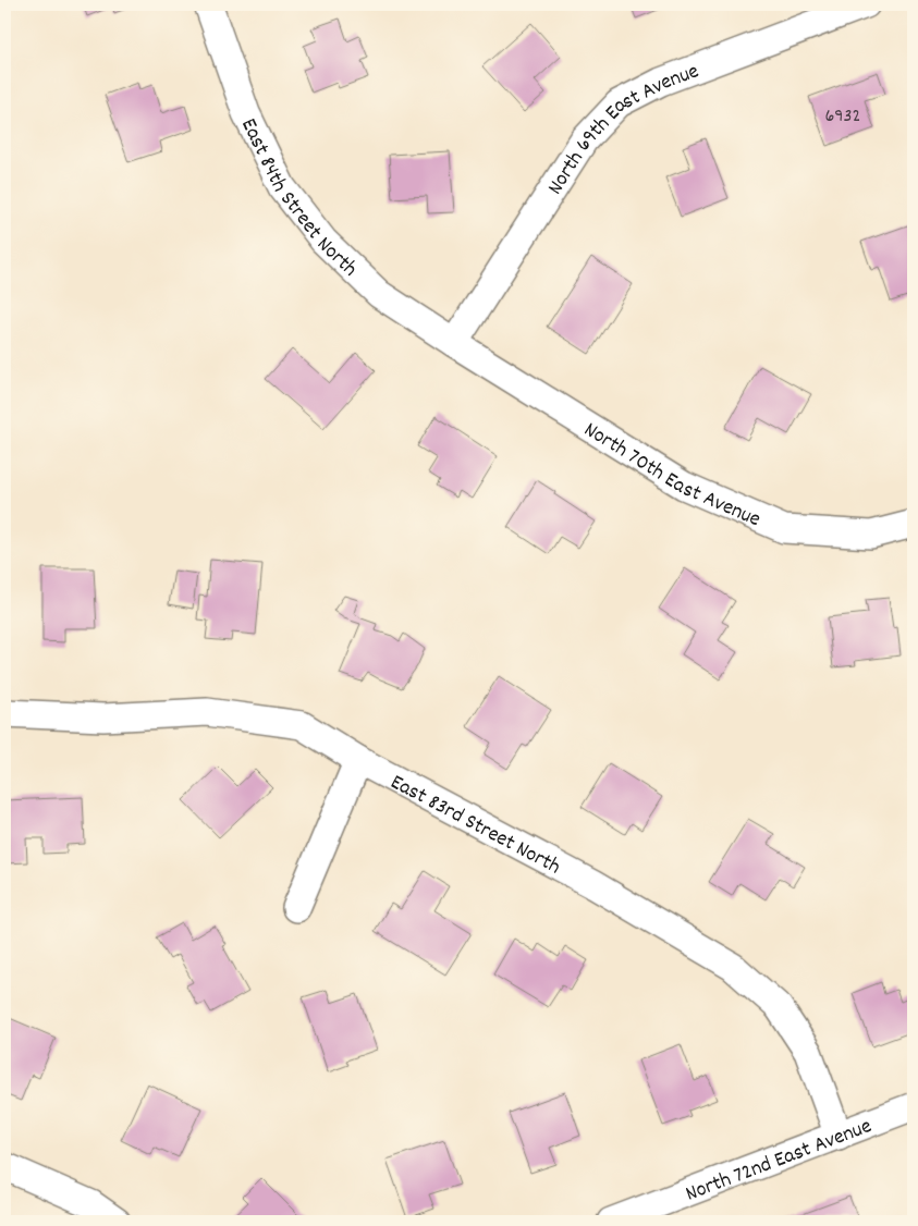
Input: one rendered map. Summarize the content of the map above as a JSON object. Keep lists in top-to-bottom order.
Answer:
{
  "streets": {
    "street": [
      "North 69th East Avenue",
      "East 84th Street North",
      "North 70th East Avenue",
      "East 83rd Street North",
      "North 72nd East Avenue"
    ]
  },
  "crossings": [
    ["North 69th East Avenue", "East 84th Street North"],
    ["North 69th East Avenue", "North 70th East Avenue"],
    ["East 84th Street North", "North 70th East Avenue"],
    ["East 83rd Street North", "North 72nd East Avenue"]
  ],
  "house_numbers": ["6932"]
}
